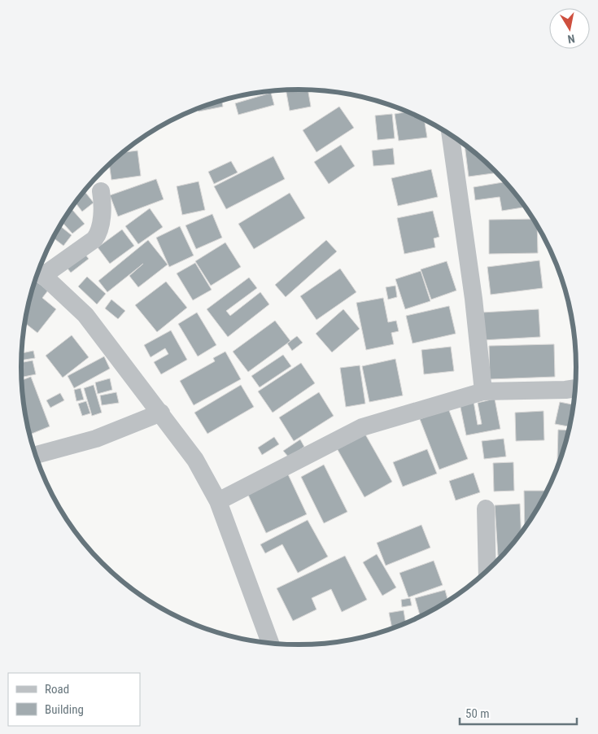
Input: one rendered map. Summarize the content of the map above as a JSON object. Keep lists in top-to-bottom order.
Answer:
{
  "legend": ["Road", "Building"],
  "scale_bar": "50 m",
  "north": "bottom"
}
